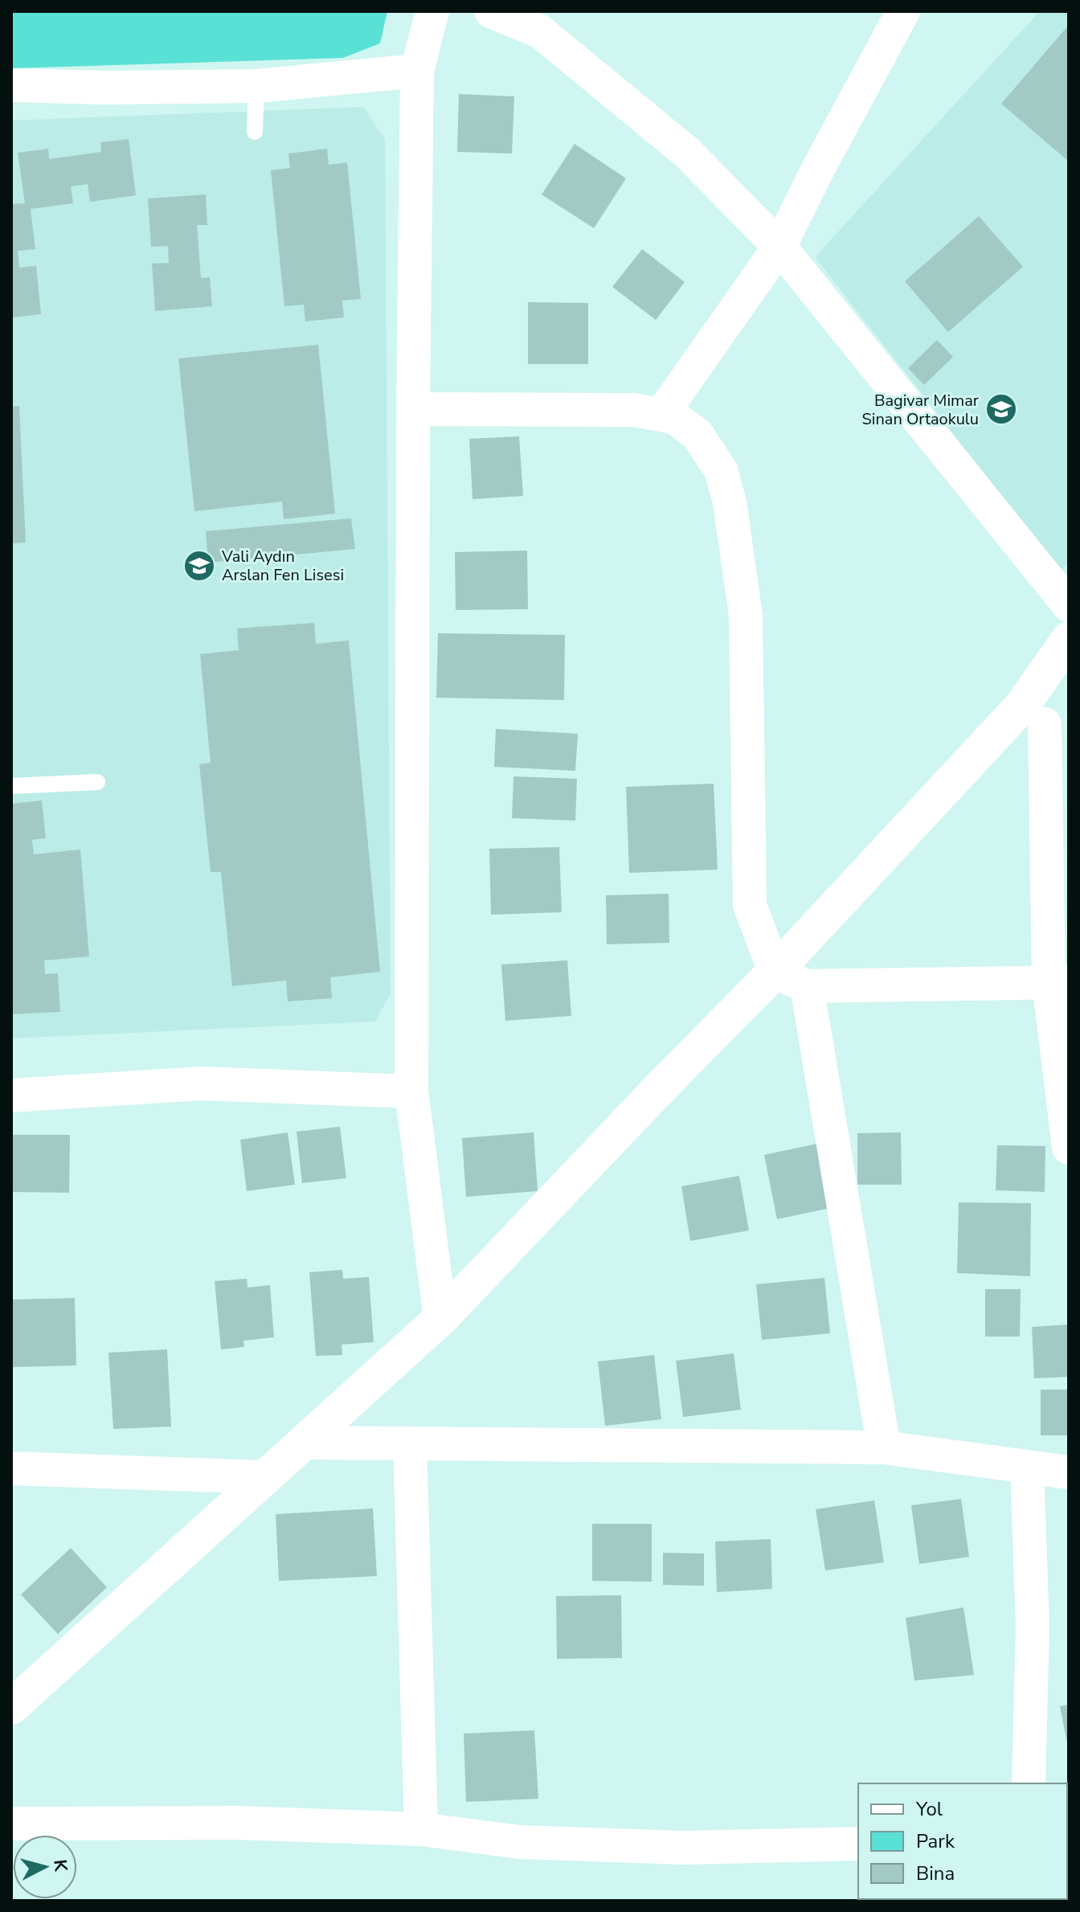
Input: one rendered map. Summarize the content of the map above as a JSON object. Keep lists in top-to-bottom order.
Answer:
{
  "places": {
    "school or university": ["Bagivar Mimar Sinan Ortaokulu", "Vali Aydın Arslan Fen Lisesi"]
  },
  "legend": ["Yol", "Park", "Bina"],
  "north": "right"
}
